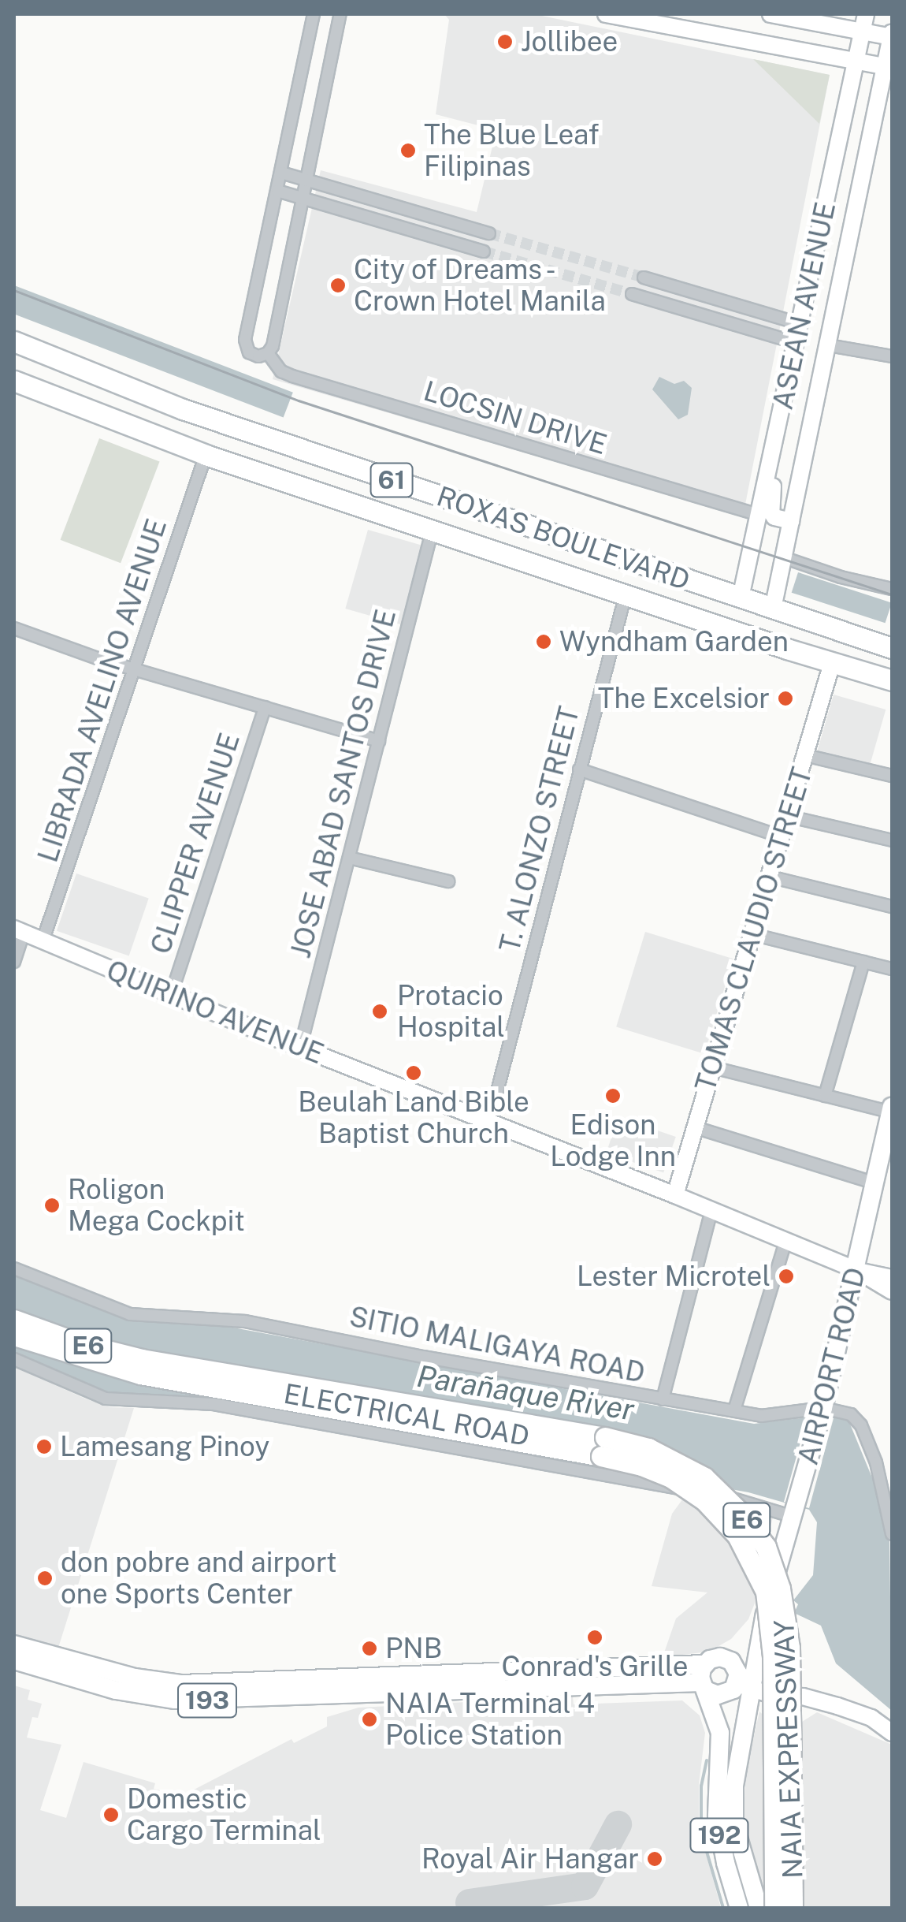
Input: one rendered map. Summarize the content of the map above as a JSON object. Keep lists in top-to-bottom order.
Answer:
{
  "streets": {
    "highway": [
      "61",
      "ROXAS BOULEVARD",
      "E6",
      "NAIA EXPRESSWAY"
    ],
    "main road": ["AIRPORT ROAD", "193", "192"],
    "street": [
      "ASEAN AVENUE",
      "LOCSIN DRIVE",
      "LIBRADA AVELINO AVENUE",
      "JOSE ABAD SANTOS DRIVE",
      "T. ALONZO STREET",
      "CLIPPER AVENUE",
      "TOMAS CLAUDIO STREET",
      "QUIRINO AVENUE",
      "SITIO MALIGAYA ROAD",
      "ELECTRICAL ROAD"
    ]
  },
  "crossings": [
    ["ASEAN AVENUE", "LOCSIN DRIVE"],
    ["ASEAN AVENUE", "ROXAS BOULEVARD"],
    ["ROXAS BOULEVARD", "LIBRADA AVELINO AVENUE"],
    ["ROXAS BOULEVARD", "JOSE ABAD SANTOS DRIVE"],
    ["ROXAS BOULEVARD", "T. ALONZO STREET"],
    ["ROXAS BOULEVARD", "TOMAS CLAUDIO STREET"],
    ["LIBRADA AVELINO AVENUE", "QUIRINO AVENUE"],
    ["JOSE ABAD SANTOS DRIVE", "QUIRINO AVENUE"],
    ["T. ALONZO STREET", "QUIRINO AVENUE"],
    ["CLIPPER AVENUE", "QUIRINO AVENUE"],
    ["TOMAS CLAUDIO STREET", "QUIRINO AVENUE"],
    ["QUIRINO AVENUE", "AIRPORT ROAD"],
    ["SITIO MALIGAYA ROAD", "AIRPORT ROAD"],
    ["AIRPORT ROAD", "ELECTRICAL ROAD"],
    ["AIRPORT ROAD", "192"],
    ["193", "192"]
  ],
  "water": ["Parañaque River"],
  "places": [
    "Jollibee",
    "The Blue Leaf Filipinas",
    "City of Dreams - Crown Hotel Manila",
    "Wyndham Garden",
    "The Excelsior",
    "Protacio Hospital",
    "Beulah Land Bible Baptist Church",
    "Edison Lodge Inn",
    "Roligon Mega Cockpit",
    "Lester Microtel",
    "Lamesang Pinoy",
    "don pobre and airport one Sports Center",
    "Conrad's Grille",
    "PNB",
    "NAIA Terminal 4 Police Station",
    "Domestic Cargo Terminal",
    "Royal Air Hangar"
  ]
}
